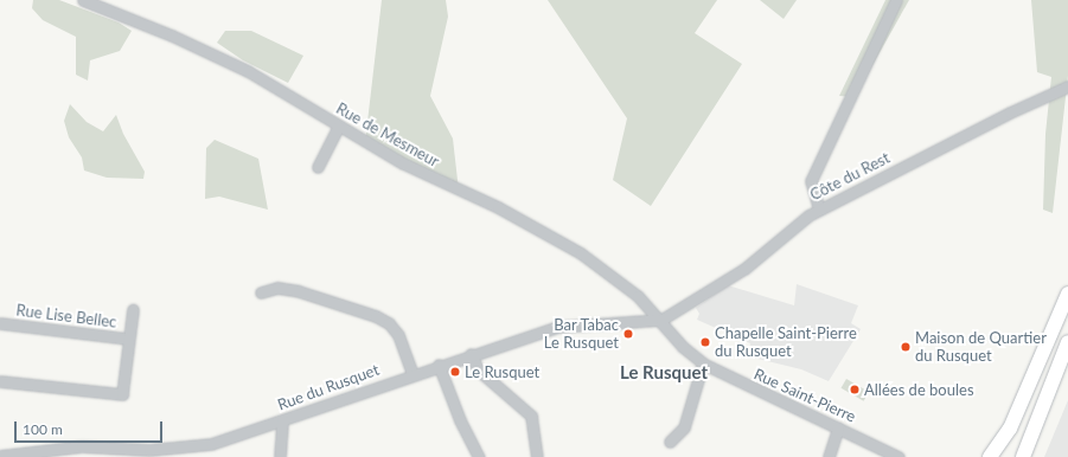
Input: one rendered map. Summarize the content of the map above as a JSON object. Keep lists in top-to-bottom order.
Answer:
{
  "streets": {
    "street": [
      "Rue de Mesmeur",
      "Côte du Rest",
      "Rue Lise Bellec",
      "Rue du Rusquet",
      "Rue Saint-Pierre"
    ]
  },
  "crossings": [
    ["Rue de Mesmeur", "Côte du Rest"],
    ["Rue de Mesmeur", "Rue du Rusquet"],
    ["Rue de Mesmeur", "Rue Saint-Pierre"],
    ["Côte du Rest", "Rue du Rusquet"],
    ["Côte du Rest", "Rue Saint-Pierre"],
    ["Rue du Rusquet", "Rue Saint-Pierre"]
  ],
  "districts": ["Le Rusquet"],
  "places": [
    "Bar Tabac Le Rusquet",
    "Chapelle Saint-Pierre du Rusquet",
    "Maison de Quartier du Rusquet",
    "Le Rusquet",
    "Allées de boules"
  ],
  "scale_bar": "100 m"
}
